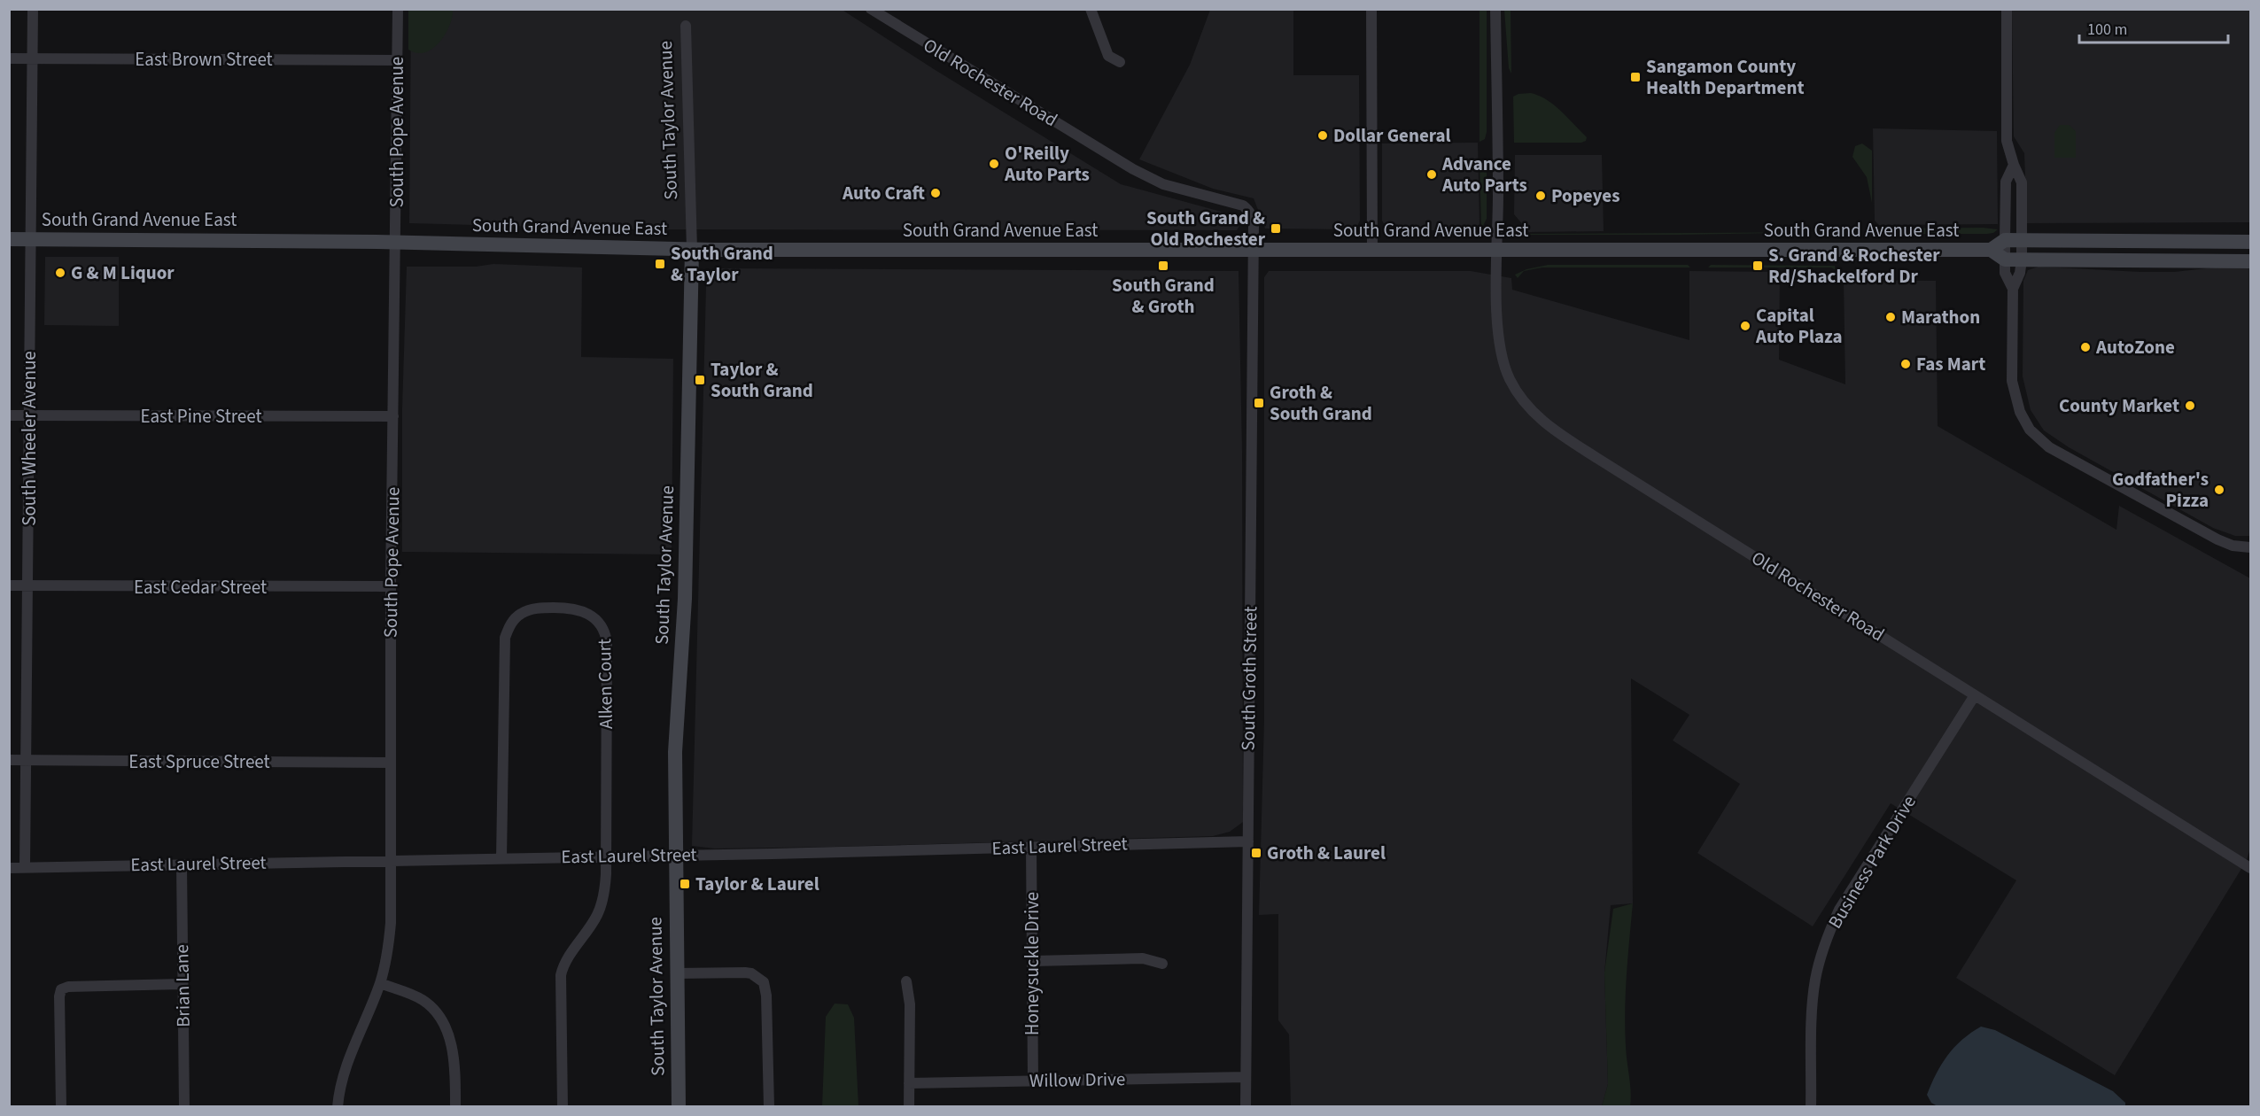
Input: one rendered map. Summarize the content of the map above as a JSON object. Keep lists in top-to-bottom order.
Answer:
{
  "streets": {
    "main road": ["South Taylor Avenue", "South Grand Avenue East"],
    "street": [
      "East Brown Street",
      "Old Rochester Road",
      "South Pope Avenue",
      "East Pine Street",
      "South Wheeler Avenue",
      "East Cedar Street",
      "South Groth Street",
      "Alken Court",
      "East Spruce Street",
      "East Laurel Street",
      "Business Park Drive",
      "Honeysuckle Drive",
      "Brian Lane",
      "Willow Drive"
    ]
  },
  "crossings": [
    ["East Brown Street", "South Pope Avenue"],
    ["East Brown Street", "South Wheeler Avenue"],
    ["Old Rochester Road", "South Grand Avenue East"],
    ["Old Rochester Road", "South Groth Street"],
    ["Old Rochester Road", "Business Park Drive"],
    ["South Taylor Avenue", "South Grand Avenue East"],
    ["South Taylor Avenue", "East Laurel Street"],
    ["South Pope Avenue", "South Grand Avenue East"],
    ["South Pope Avenue", "East Pine Street"],
    ["South Pope Avenue", "East Cedar Street"],
    ["South Pope Avenue", "East Spruce Street"],
    ["South Pope Avenue", "East Laurel Street"],
    ["South Grand Avenue East", "South Wheeler Avenue"],
    ["South Grand Avenue East", "South Groth Street"],
    ["East Pine Street", "South Wheeler Avenue"],
    ["South Wheeler Avenue", "East Cedar Street"],
    ["South Wheeler Avenue", "East Spruce Street"],
    ["South Wheeler Avenue", "East Laurel Street"],
    ["South Groth Street", "East Laurel Street"],
    ["South Groth Street", "Willow Drive"],
    ["Alken Court", "East Laurel Street"],
    ["East Laurel Street", "Honeysuckle Drive"],
    ["East Laurel Street", "Brian Lane"],
    ["Honeysuckle Drive", "Willow Drive"]
  ],
  "places": {
    "transit": [
      "Sangamon County Health Department",
      "South Grand & Old Rochester",
      "South Grand & Taylor",
      "South Grand & Groth",
      "S. Grand & Rochester Rd/Shackelford Dr",
      "Taylor & South Grand",
      "Groth & South Grand",
      "Groth & Laurel",
      "Taylor & Laurel"
    ],
    "other": [
      "Dollar General",
      "O'Reilly Auto Parts",
      "Advance Auto Parts",
      "Auto Craft",
      "Popeyes",
      "G & M Liquor",
      "Marathon",
      "Capital Auto Plaza",
      "AutoZone",
      "Fas Mart",
      "County Market",
      "Godfather's Pizza"
    ]
  },
  "scale_bar": "100 m"
}
